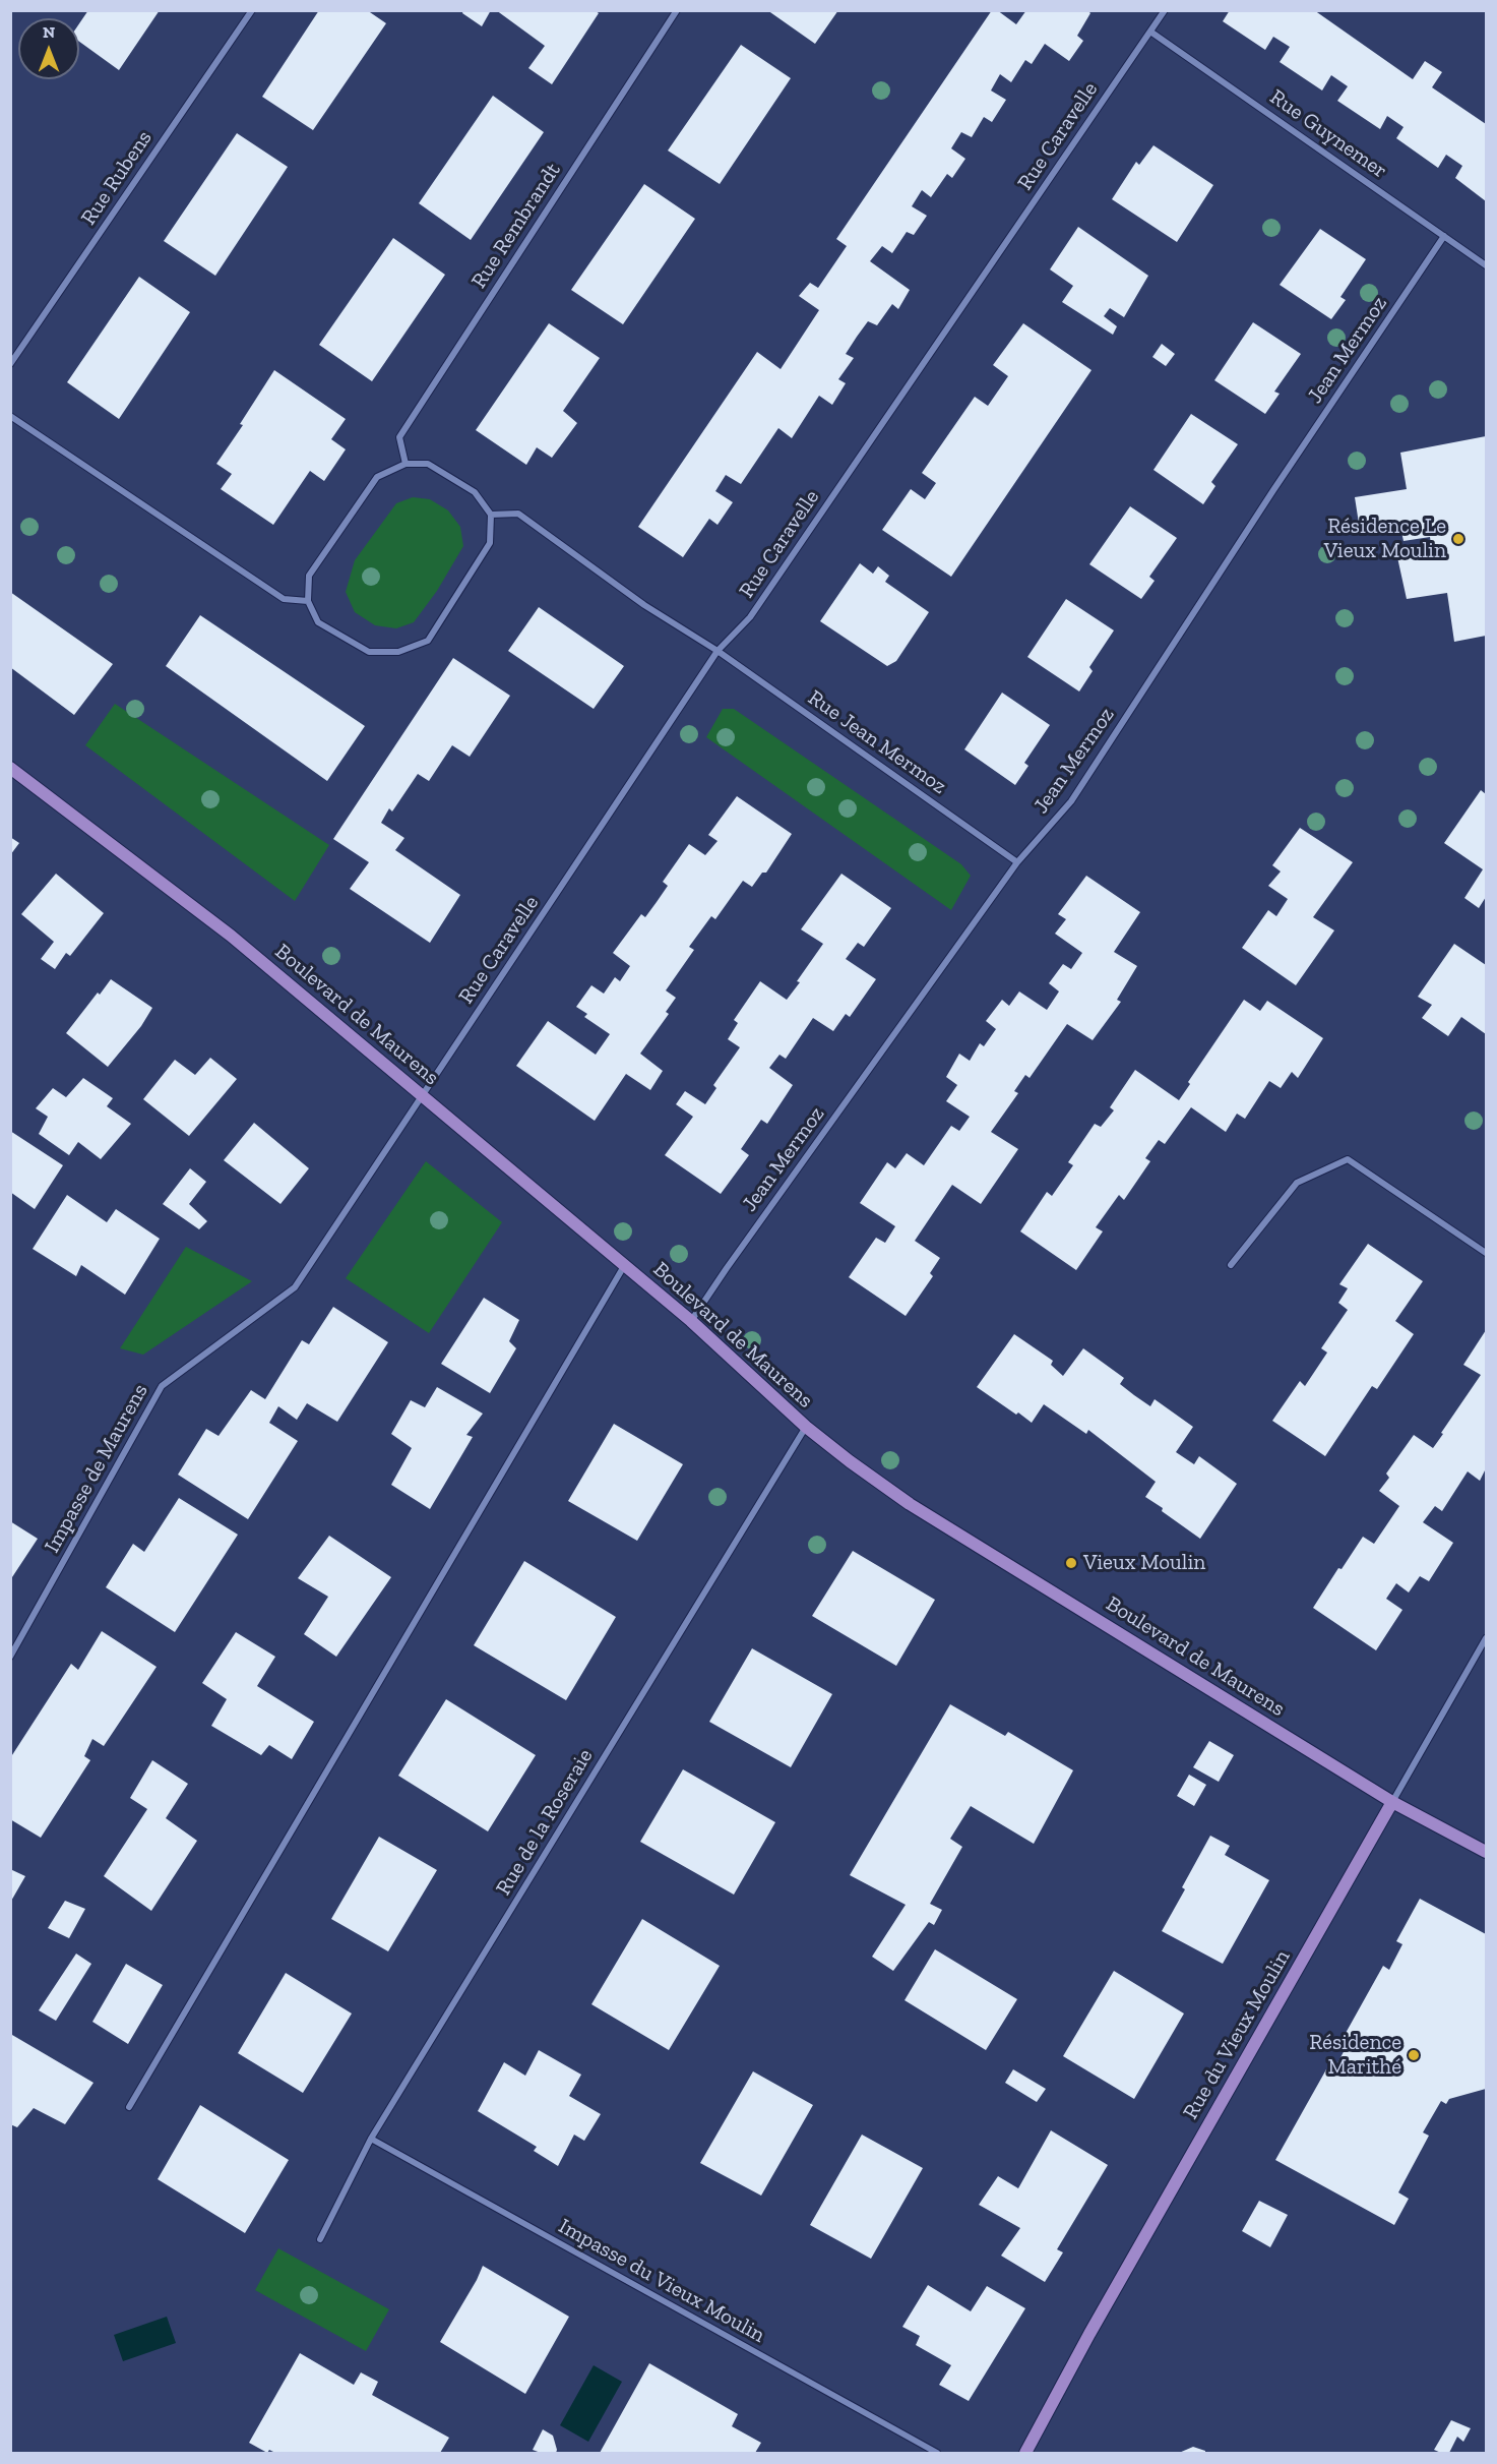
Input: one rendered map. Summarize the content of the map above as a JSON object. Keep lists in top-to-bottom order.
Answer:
{
  "streets": {
    "street": [
      "Rue Guynemer",
      "Rue Caravelle",
      "Rue Rubens",
      "Rue Rembrandt",
      "Jean Mermoz",
      "Rue Jean Mermoz",
      "Boulevard de Maurens",
      "Impasse de Maurens",
      "Rue de la Roseraie",
      "Rue du Vieux Moulin",
      "Impasse du Vieux Moulin"
    ]
  },
  "crossings": [
    ["Rue Guynemer", "Rue Caravelle"],
    ["Rue Guynemer", "Jean Mermoz"],
    ["Rue Caravelle", "Rue Jean Mermoz"],
    ["Rue Caravelle", "Boulevard de Maurens"],
    ["Rue Caravelle", "Impasse de Maurens"],
    ["Rue Rembrandt", "Rue Jean Mermoz"],
    ["Jean Mermoz", "Rue Jean Mermoz"],
    ["Jean Mermoz", "Boulevard de Maurens"],
    ["Boulevard de Maurens", "Impasse de Maurens"],
    ["Boulevard de Maurens", "Rue de la Roseraie"],
    ["Boulevard de Maurens", "Rue du Vieux Moulin"],
    ["Rue de la Roseraie", "Impasse du Vieux Moulin"]
  ],
  "places": ["Résidence Le Vieux Moulin", "Vieux Moulin", "Résidence Marithé"],
  "north": "top"
}
